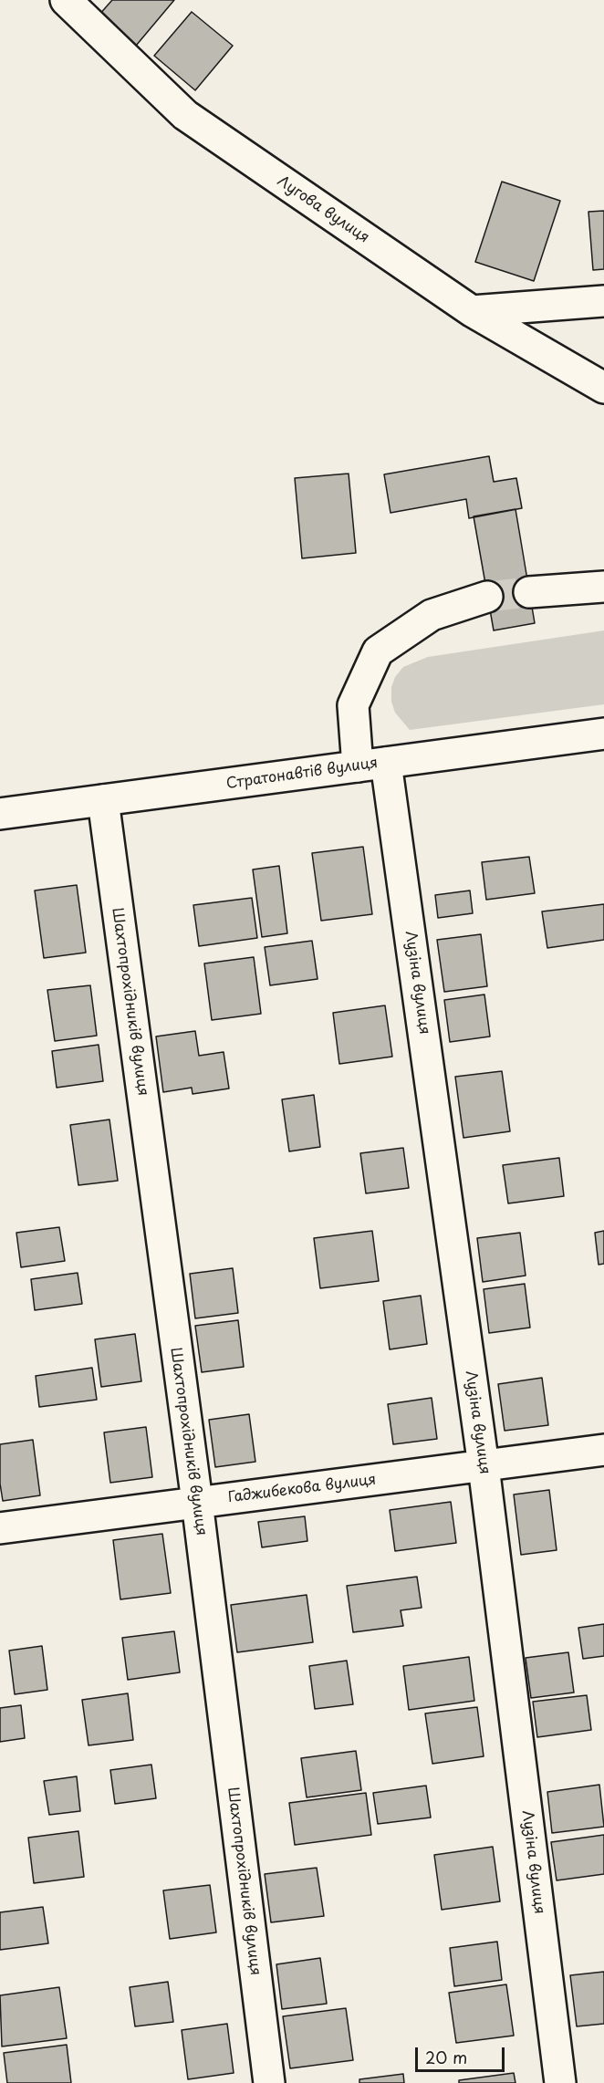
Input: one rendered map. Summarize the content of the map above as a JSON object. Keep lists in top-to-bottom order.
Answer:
{
  "streets": {
    "street": [
      "Лугова вулиця",
      "Стратонавтів вулиця",
      "Лузіна вулиця",
      "Шахтопрохідників вулиця",
      "Гаджибекова вулиця"
    ]
  },
  "crossings": [
    ["Стратонавтів вулиця", "Лузіна вулиця"],
    ["Стратонавтів вулиця", "Шахтопрохідників вулиця"],
    ["Лузіна вулиця", "Гаджибекова вулиця"],
    ["Шахтопрохідників вулиця", "Гаджибекова вулиця"]
  ],
  "scale_bar": "20 m"
}
